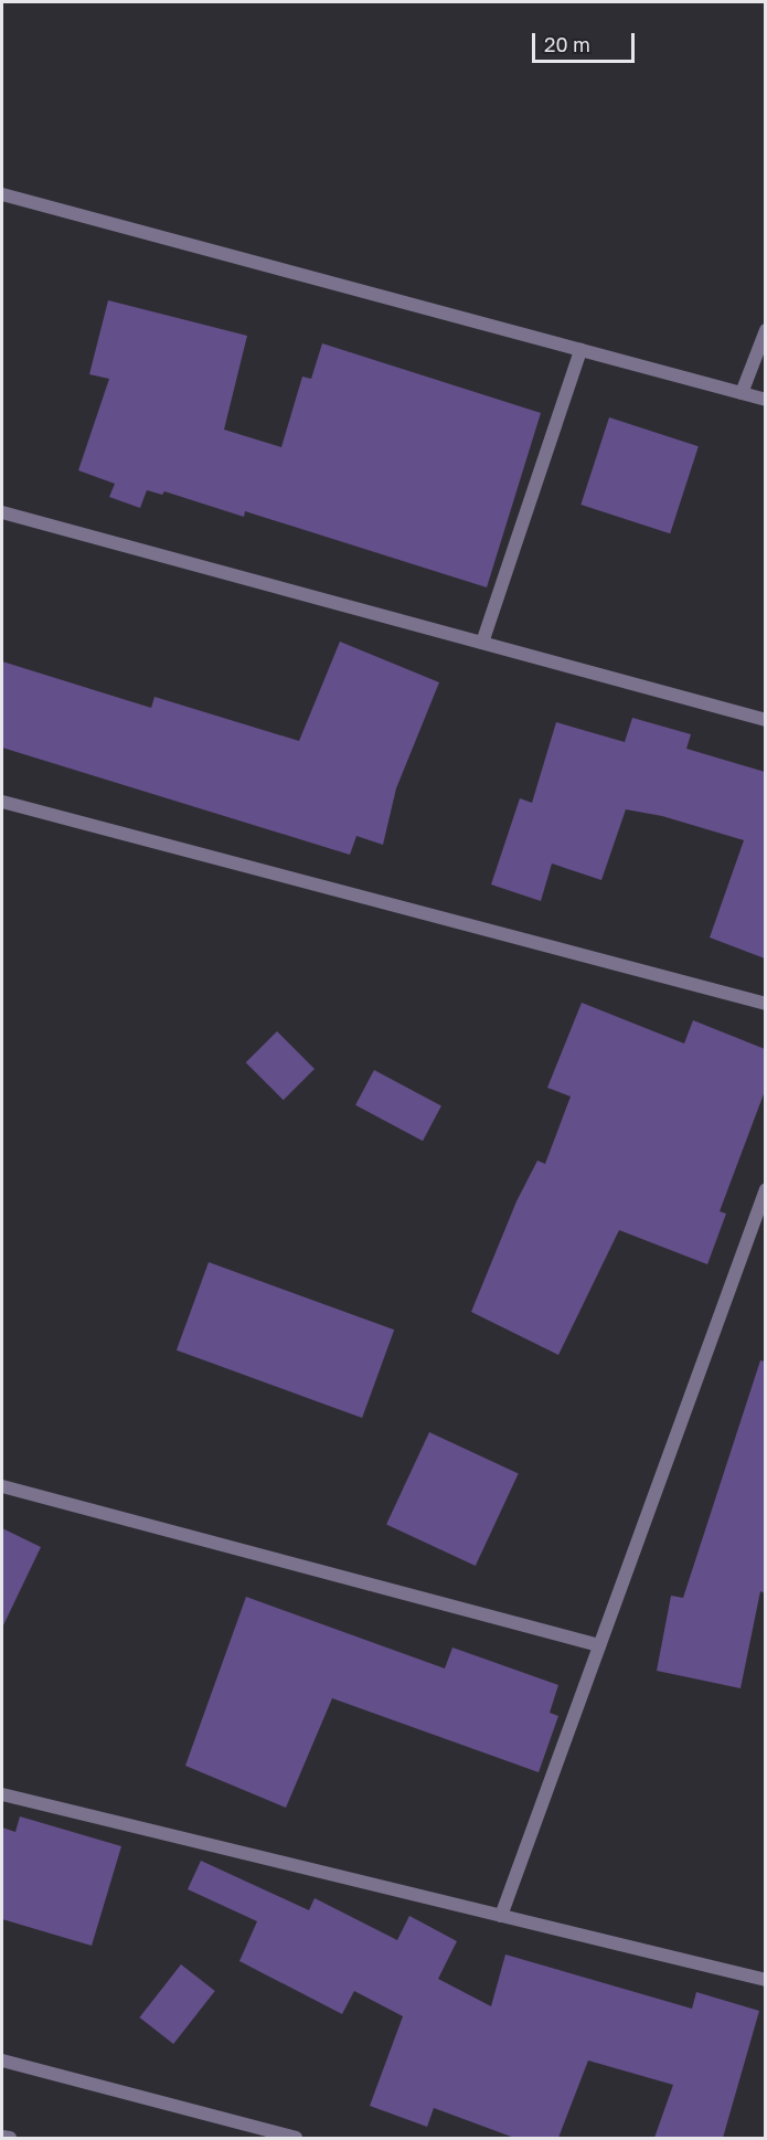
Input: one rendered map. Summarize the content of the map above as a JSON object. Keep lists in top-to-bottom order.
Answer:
{
  "scale_bar": "20 m"
}
